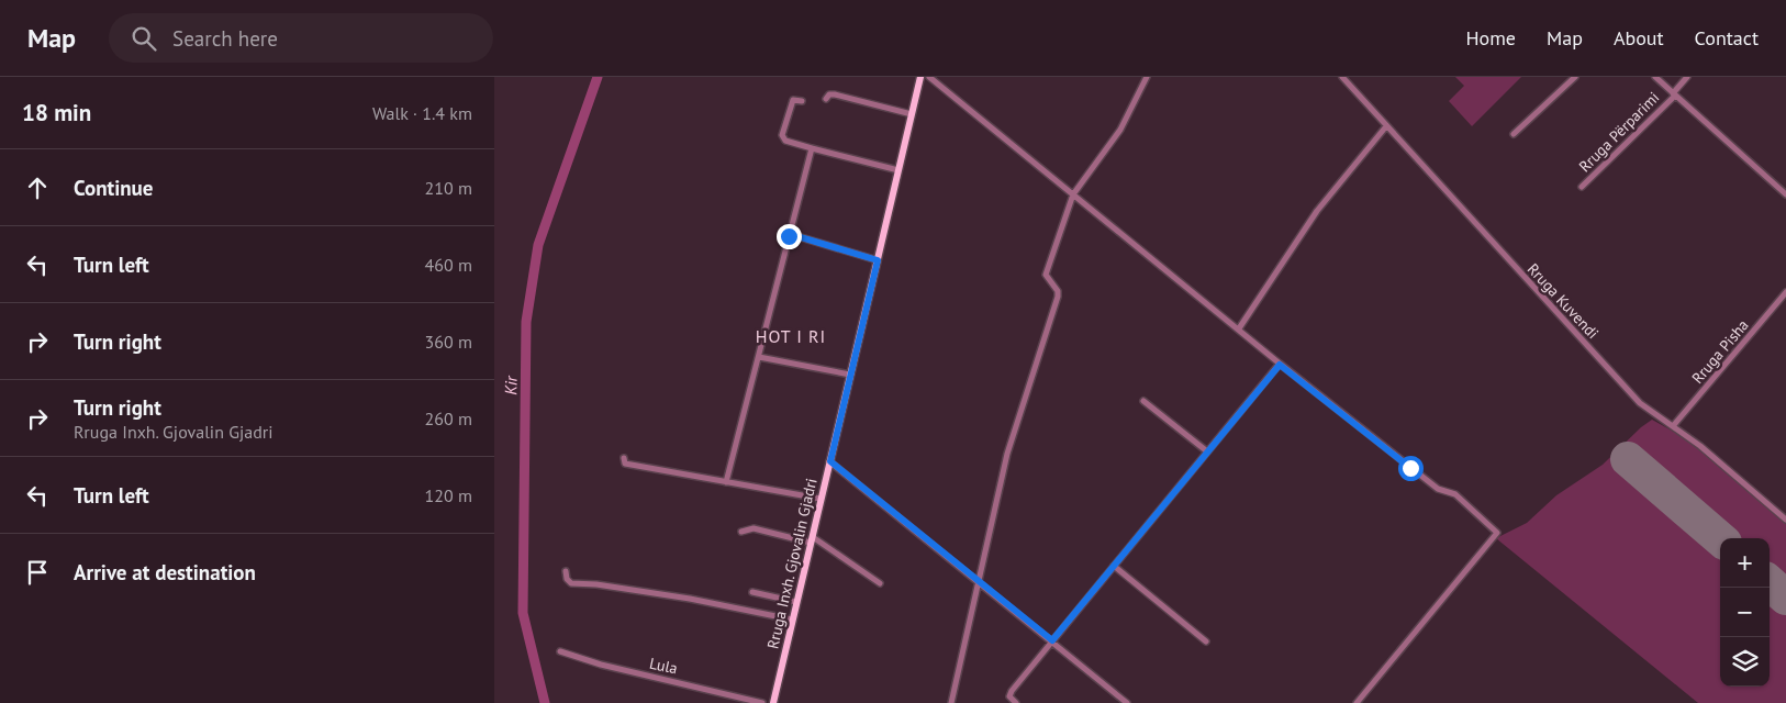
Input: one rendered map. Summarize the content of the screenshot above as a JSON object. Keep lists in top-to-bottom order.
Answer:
{
  "streets": {
    "main road": ["Rruga Inxh. Gjovalin Gjadri"],
    "street": [
      "Rruga Përparimi",
      "Rruga Kuvendi",
      "Rruga Pisha",
      "Lula"
    ]
  },
  "crossings": [
    ["Rruga Kuvendi", "Rruga Pisha"]
  ],
  "districts": ["HOT I RI"],
  "water": ["Kir"],
  "page": {
    "header": "Map",
    "search": "Search here",
    "nav": [
      "Home",
      "Map",
      "About",
      "Contact"
    ],
    "heading": ["18 min", "Walk · 1.4 km"],
    "list": [
      ["Continue", "210 m"],
      ["Turn left", "460 m"],
      ["Turn right", "360 m"],
      ["Turn right", "Rruga Inxh. Gjovalin Gjadri", "260 m"],
      ["Turn left", "120 m"],
      "Arrive at destination"
    ],
    "map_buttons": ["+", "−"]
  }
}
